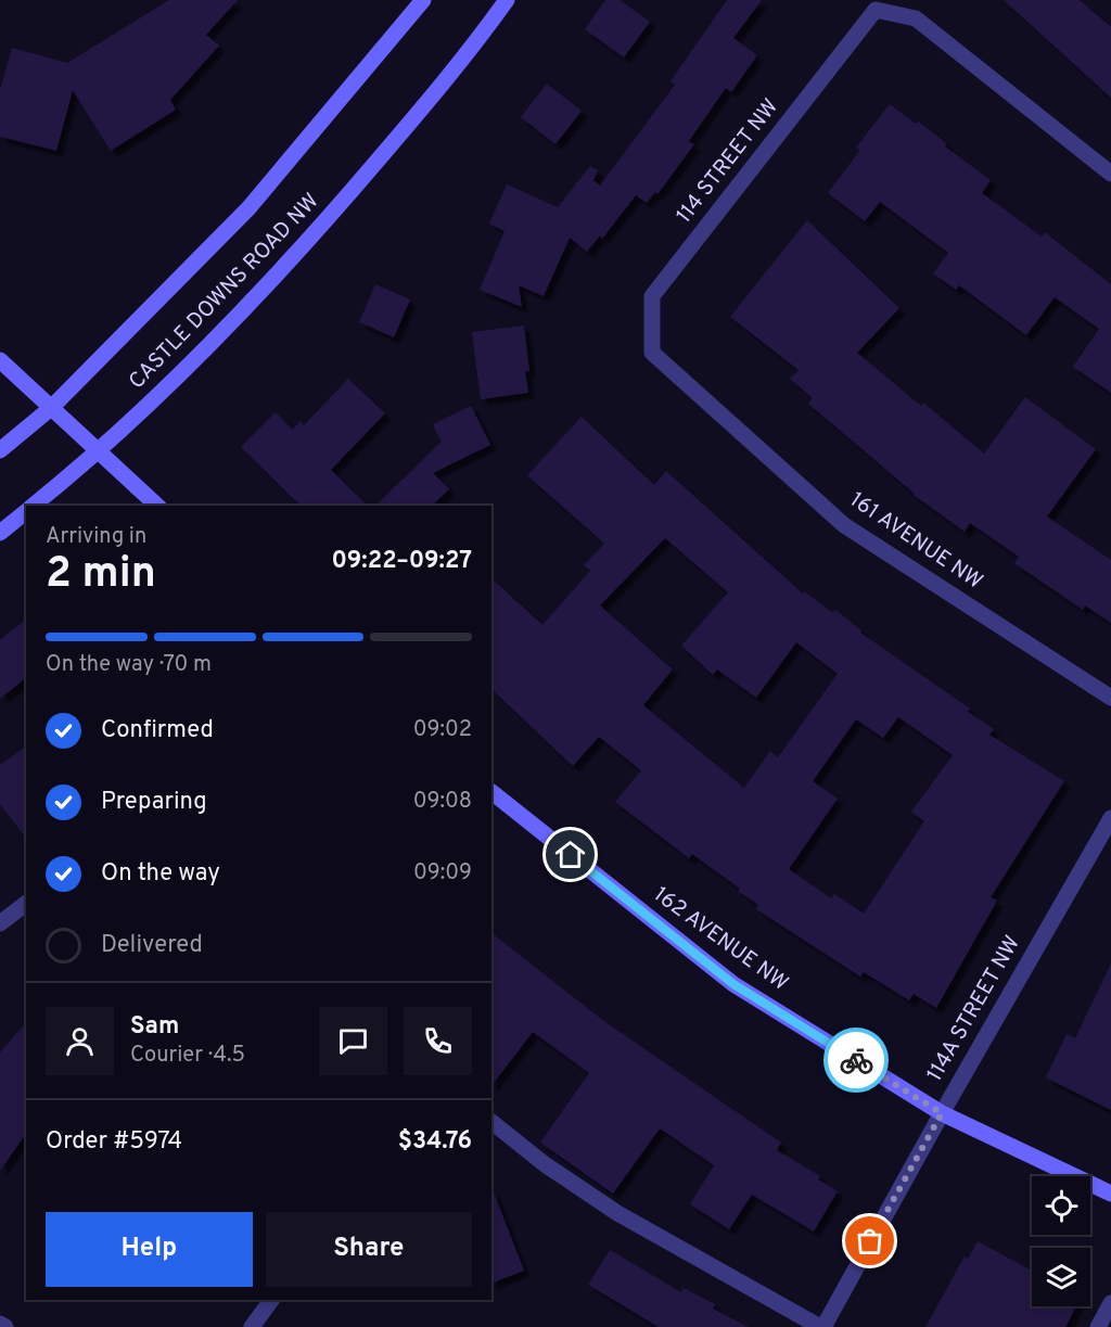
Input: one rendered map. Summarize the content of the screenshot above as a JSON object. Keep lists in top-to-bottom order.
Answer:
{
  "streets": {
    "main road": ["CASTLE DOWNS ROAD NW", "162 AVENUE NW"],
    "street": ["114 STREET NW", "161 AVENUE NW", "114A STREET NW"]
  },
  "crossings": [
    ["114 STREET NW", "161 AVENUE NW"],
    ["162 AVENUE NW", "114A STREET NW"]
  ],
  "page": {
    "heading": ["2 min", "Arriving in", "09:22–09:27"],
    "panel": [
      "Sam",
      "Courier · 4.5",
      "Order #5974",
      "$34.76"
    ],
    "bar": "On the way · 70 m",
    "list": [
      ["Confirmed", "09:02"],
      ["Preparing", "09:08"],
      ["On the way", "09:09"],
      "Delivered"
    ],
    "buttons": ["Help", "Share"]
  }
}
